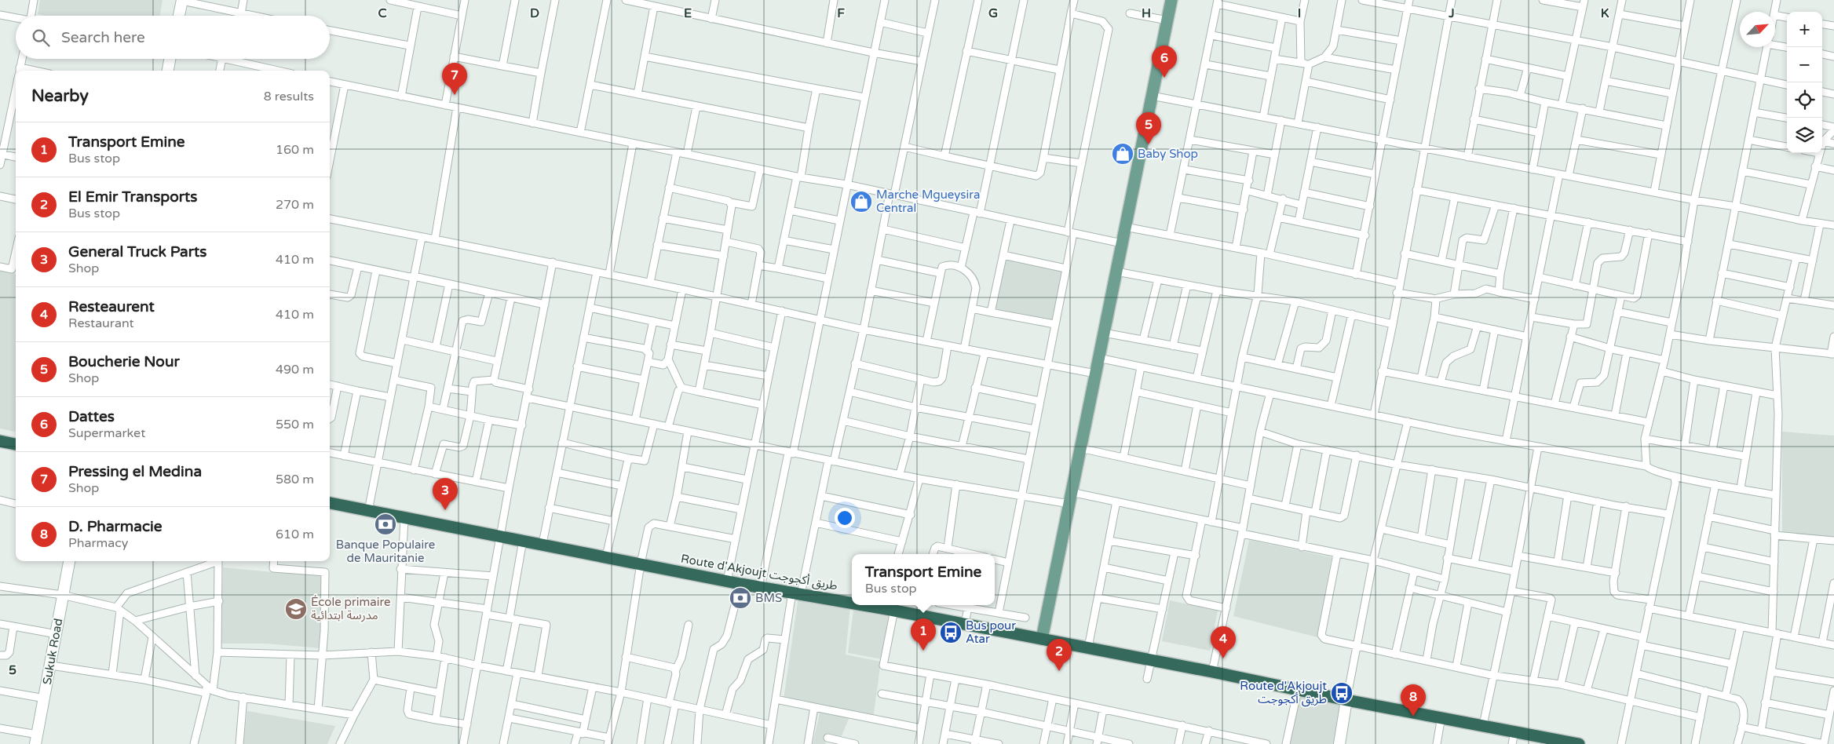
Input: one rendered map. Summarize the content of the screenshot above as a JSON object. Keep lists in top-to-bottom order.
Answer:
{
  "streets": {
    "highway": ["Route d'Akjoujt طريق أكجوجت"],
    "street": ["Sukuk Road"]
  },
  "places": {
    "shop": ["Baby Shop", "Marche Mgueysira Central"],
    "bank": ["Banque Populaire de Mauritanie", "BMS"],
    "school or university": ["École primaire مدرسة ابتدائية"],
    "bus stop": ["Bus pour Atar", "Route d'Akjoujt طريق أكجوجت"]
  },
  "north": "top right",
  "page": {
    "map_buttons": ["+", "−"],
    "search": "Search here",
    "pins": [
      "6",
      "7",
      "5",
      "3",
      "1",
      "4",
      "2",
      "8"
    ],
    "heading": ["Nearby", "8 results"],
    "list": [
      {
        "mark": "1",
        "name": "Transport Emine",
        "note": "Bus stop",
        "value": "160 m"
      },
      {
        "mark": "2",
        "name": "El Emir Transports",
        "note": "Bus stop",
        "value": "270 m"
      },
      {
        "mark": "3",
        "name": "General Truck Parts",
        "note": "Shop",
        "value": "410 m"
      },
      {
        "mark": "4",
        "name": "Resteaurent",
        "note": "Restaurant",
        "value": "410 m"
      },
      {
        "mark": "5",
        "name": "Boucherie Nour",
        "note": "Shop",
        "value": "490 m"
      },
      {
        "mark": "6",
        "name": "Dattes",
        "note": "Supermarket",
        "value": "550 m"
      },
      {
        "mark": "7",
        "name": "Pressing el Medina",
        "note": "Shop",
        "value": "580 m"
      },
      {
        "mark": "8",
        "name": "D. Pharmacie",
        "note": "Pharmacy",
        "value": "610 m"
      }
    ],
    "popup": ["Transport Emine", "Bus stop"]
  },
  "grid": {
    "columns": [
      "C",
      "D",
      "E",
      "F",
      "G",
      "H",
      "I",
      "J",
      "K"
    ],
    "rows": ["5"]
  }
}
